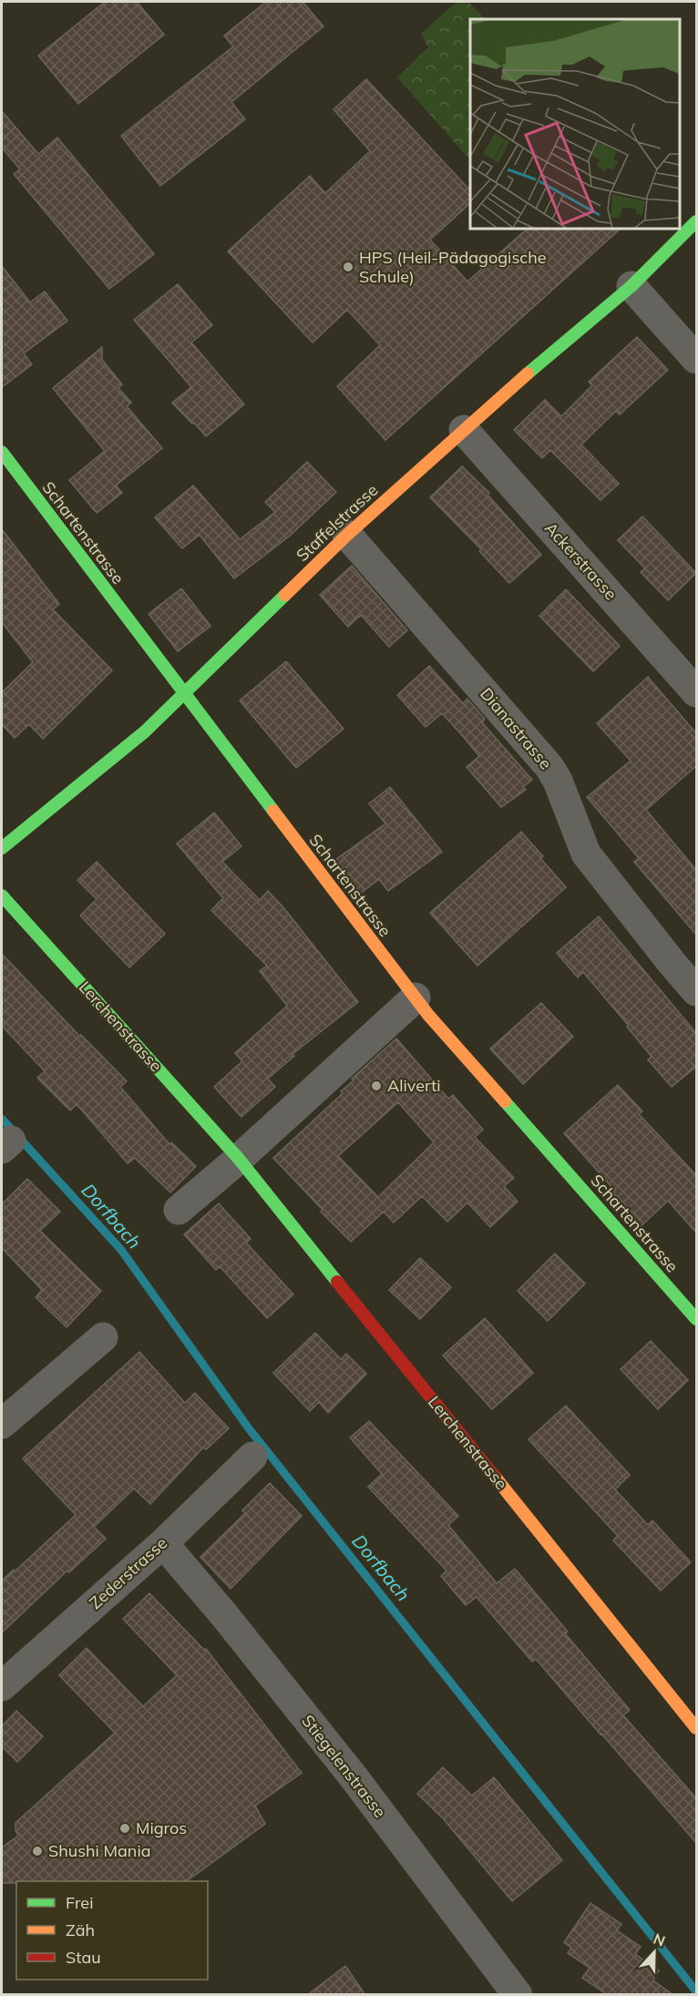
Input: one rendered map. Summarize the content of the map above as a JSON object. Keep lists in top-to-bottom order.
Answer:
{
  "streets": {
    "street": [
      "Staffelstrasse",
      "Schartenstrasse",
      "Ackerstrasse",
      "Dianastrasse",
      "Lerchenstrasse",
      "Zederstrasse",
      "Stiegelenstrasse"
    ]
  },
  "crossings": [
    ["Staffelstrasse", "Schartenstrasse"],
    ["Staffelstrasse", "Ackerstrasse"],
    ["Staffelstrasse", "Dianastrasse"],
    ["Zederstrasse", "Stiegelenstrasse"]
  ],
  "water": ["Dorfbach"],
  "places": [
    "HPS (Heil-Pädagogische Schule)",
    "Aliverti",
    "Migros",
    "Shushi Mania"
  ],
  "legend": ["Frei", "Zäh", "Stau"],
  "north": "top"
}
